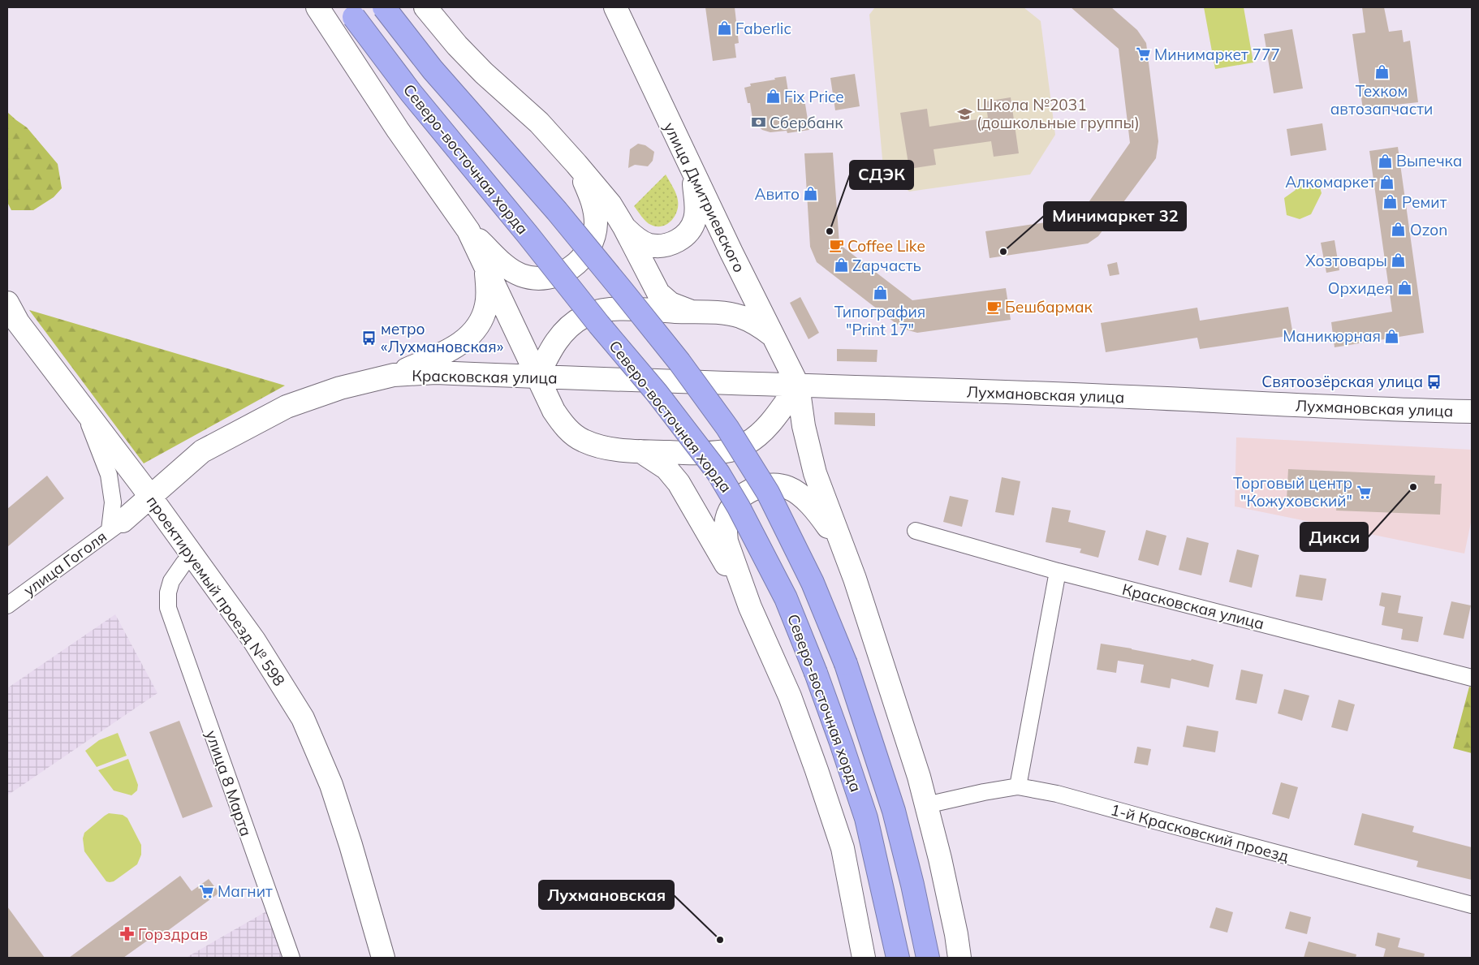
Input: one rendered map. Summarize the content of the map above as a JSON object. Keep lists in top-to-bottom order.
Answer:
{
  "streets": {
    "highway": ["Северо-восточная хорда"],
    "street": [
      "улица Дмитриевского",
      "Красковская улица",
      "Лухмановская улица",
      "улица Гоголя",
      "проектируемый проезд № 598",
      "улица 8 Марта",
      "1-й Красковский проезд"
    ]
  },
  "crossings": [
    ["улица Дмитриевского", "Лухмановская улица"],
    ["Красковская улица", "Лухмановская улица"],
    ["Красковская улица", "улица Гоголя"],
    ["Красковская улица", "проектируемый проезд № 598"],
    ["проектируемый проезд № 598", "улица 8 Марта"]
  ],
  "places": {
    "shop": [
      "Faberlic",
      "Техком автозапчасти",
      "Fix Price",
      "Выпечка",
      "Алкомаркет",
      "Авито",
      "Ремит",
      "Ozon",
      "Хозтовары",
      "Zapчасть",
      "Орхидея",
      "Типография \"Print 17\"",
      "Маникюрная"
    ],
    "supermarket": ["Минимаркет 777", "Торговый центр \"Кожуховский\"", "Магнит"],
    "school or university": ["Школа №2031 (дошкольные группы)"],
    "bank": ["Сбербанк"],
    "other": [
      "СДЭК",
      "Минимаркет 32",
      "Дикси",
      "Лухмановская"
    ],
    "cafe": ["Coffee Like", "Бешбармак"],
    "bus stop": ["метро «Лухмановская»", "Святоозёрская улица"],
    "pharmacy": ["Горздрав"]
  }
}
